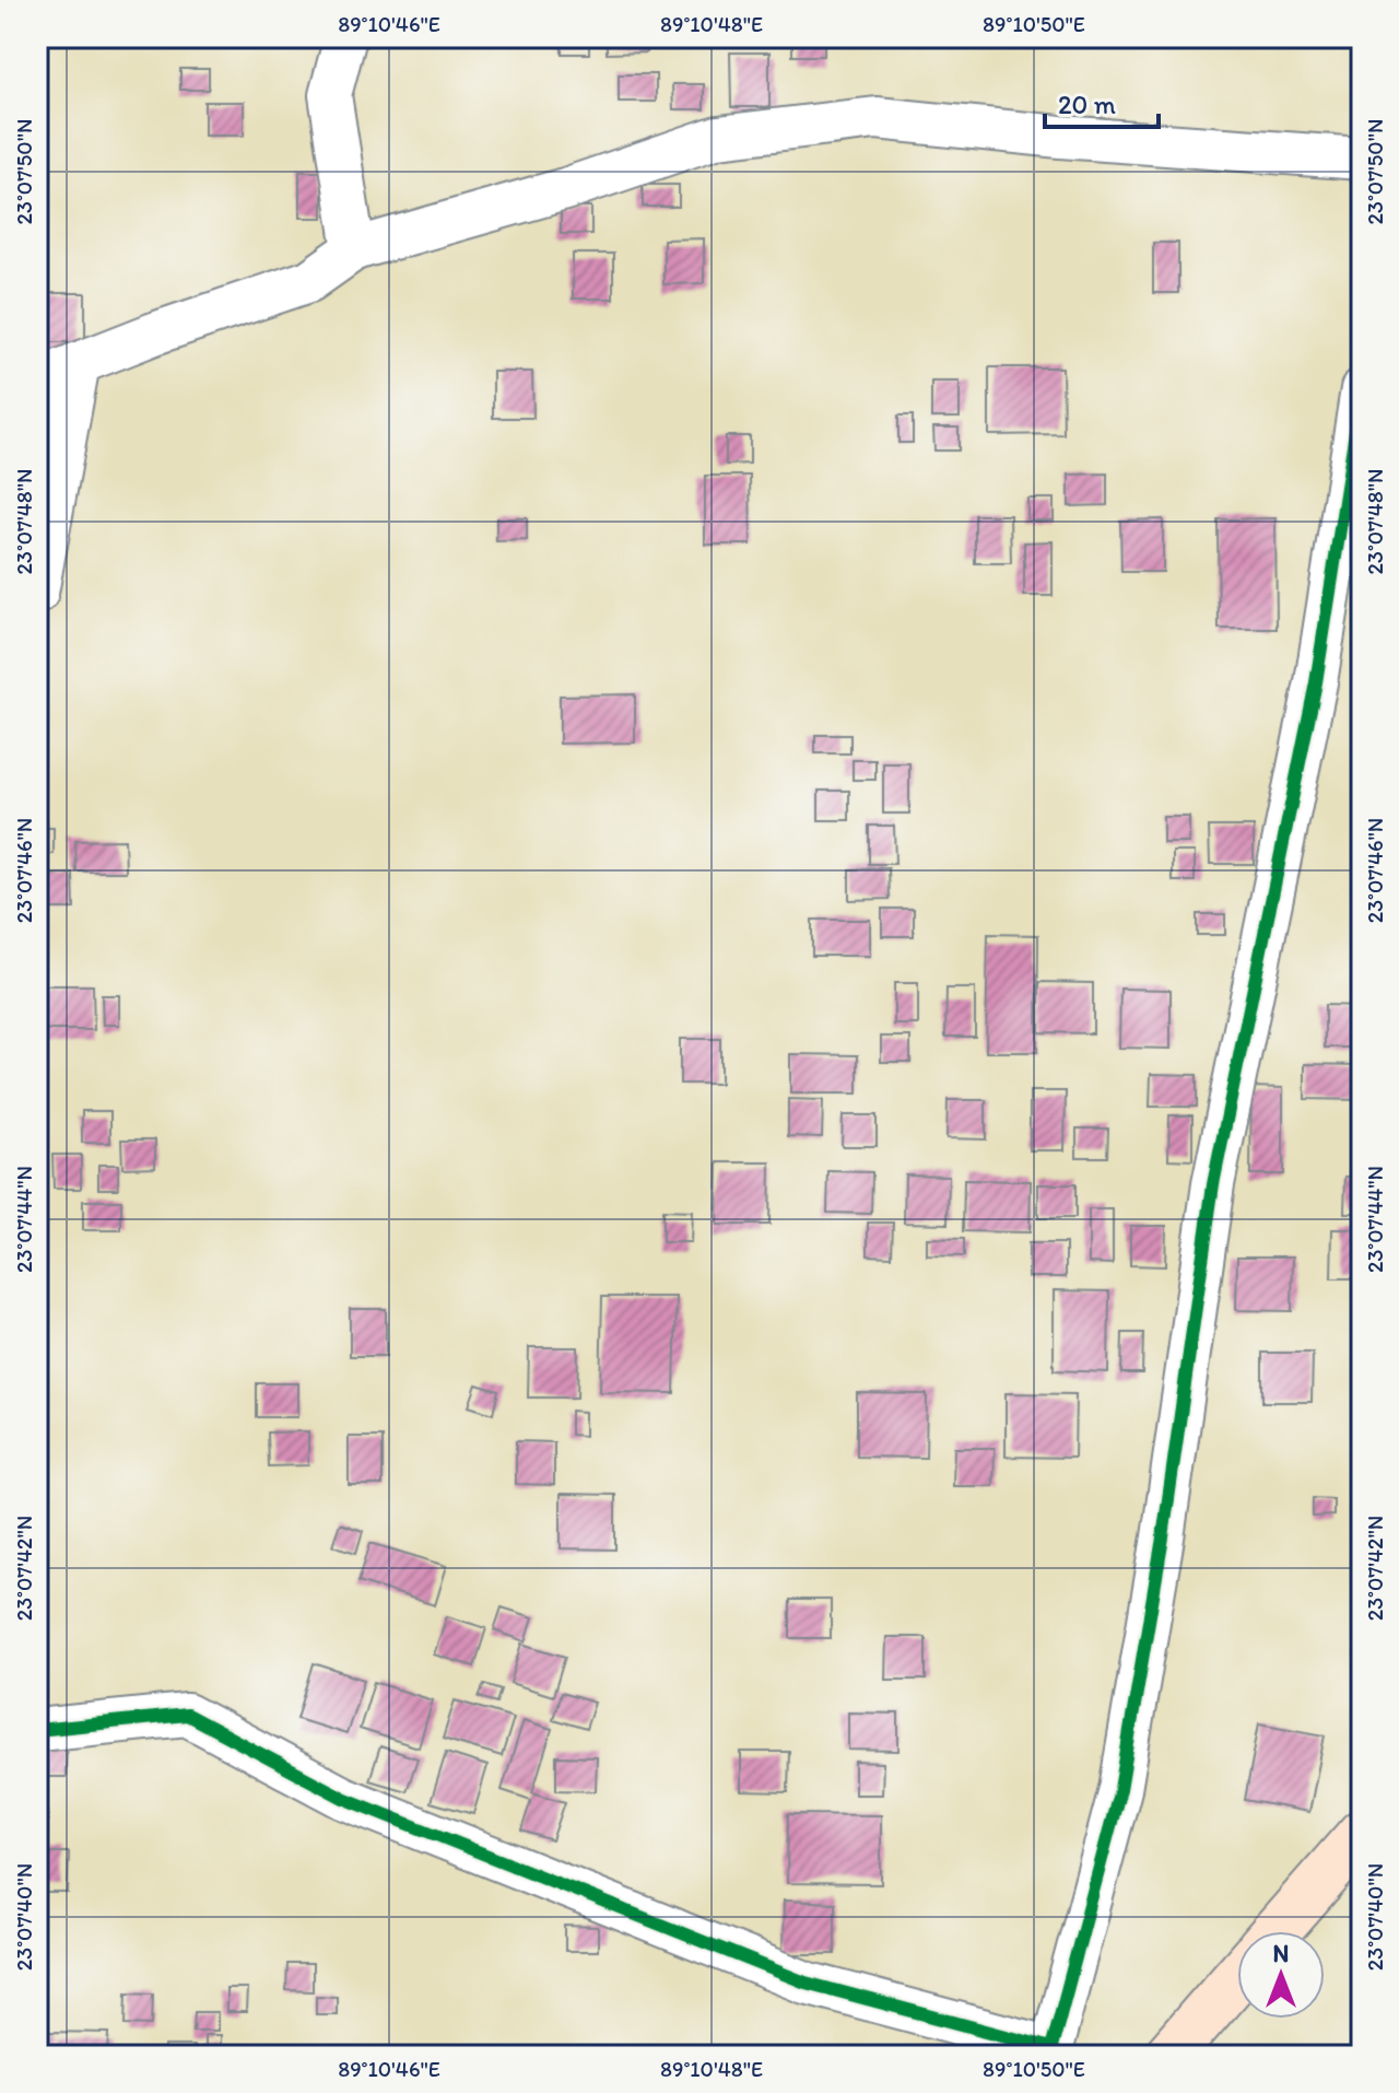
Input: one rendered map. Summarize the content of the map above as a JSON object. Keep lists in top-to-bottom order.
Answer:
{
  "scale_bar": "20 m",
  "north": "top",
  "coordinates": [
    "89°10'46\"E",
    "89°10'48\"E",
    "89°10'50\"E",
    "23°07'50\"N",
    "23°07'48\"N",
    "23°07'46\"N",
    "23°07'44\"N",
    "23°07'42\"N",
    "23°07'40\"N"
  ]
}
